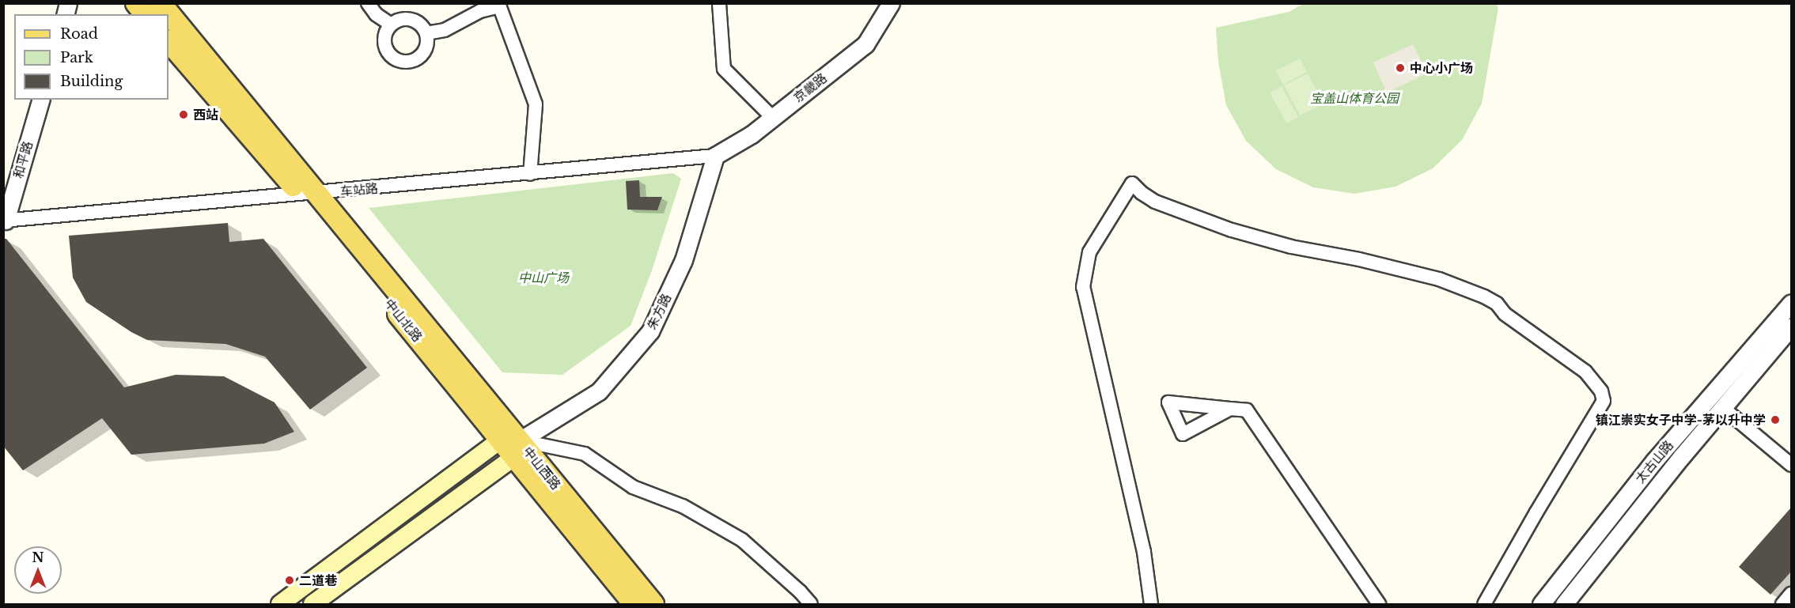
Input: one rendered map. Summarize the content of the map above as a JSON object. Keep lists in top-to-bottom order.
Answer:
{
  "streets": {
    "main road": ["朱方路", "中山北路", "中山西路"],
    "street": [
      "京畿路",
      "和平路",
      "车站路",
      "太古山路"
    ]
  },
  "crossings": [
    ["京畿路", "车站路"],
    ["京畿路", "朱方路"],
    ["和平路", "车站路"],
    ["车站路", "朱方路"],
    ["车站路", "中山北路"],
    ["朱方路", "中山北路"],
    ["朱方路", "中山西路"],
    ["中山北路", "中山西路"]
  ],
  "parks": ["宝盖山体育公园", "中山广场"],
  "places": [
    "中心小广场",
    "西站",
    "镇江崇实女子中学-茅以升中学",
    "二道巷"
  ],
  "legend": ["Road", "Park", "Building"],
  "north": "top"
}
